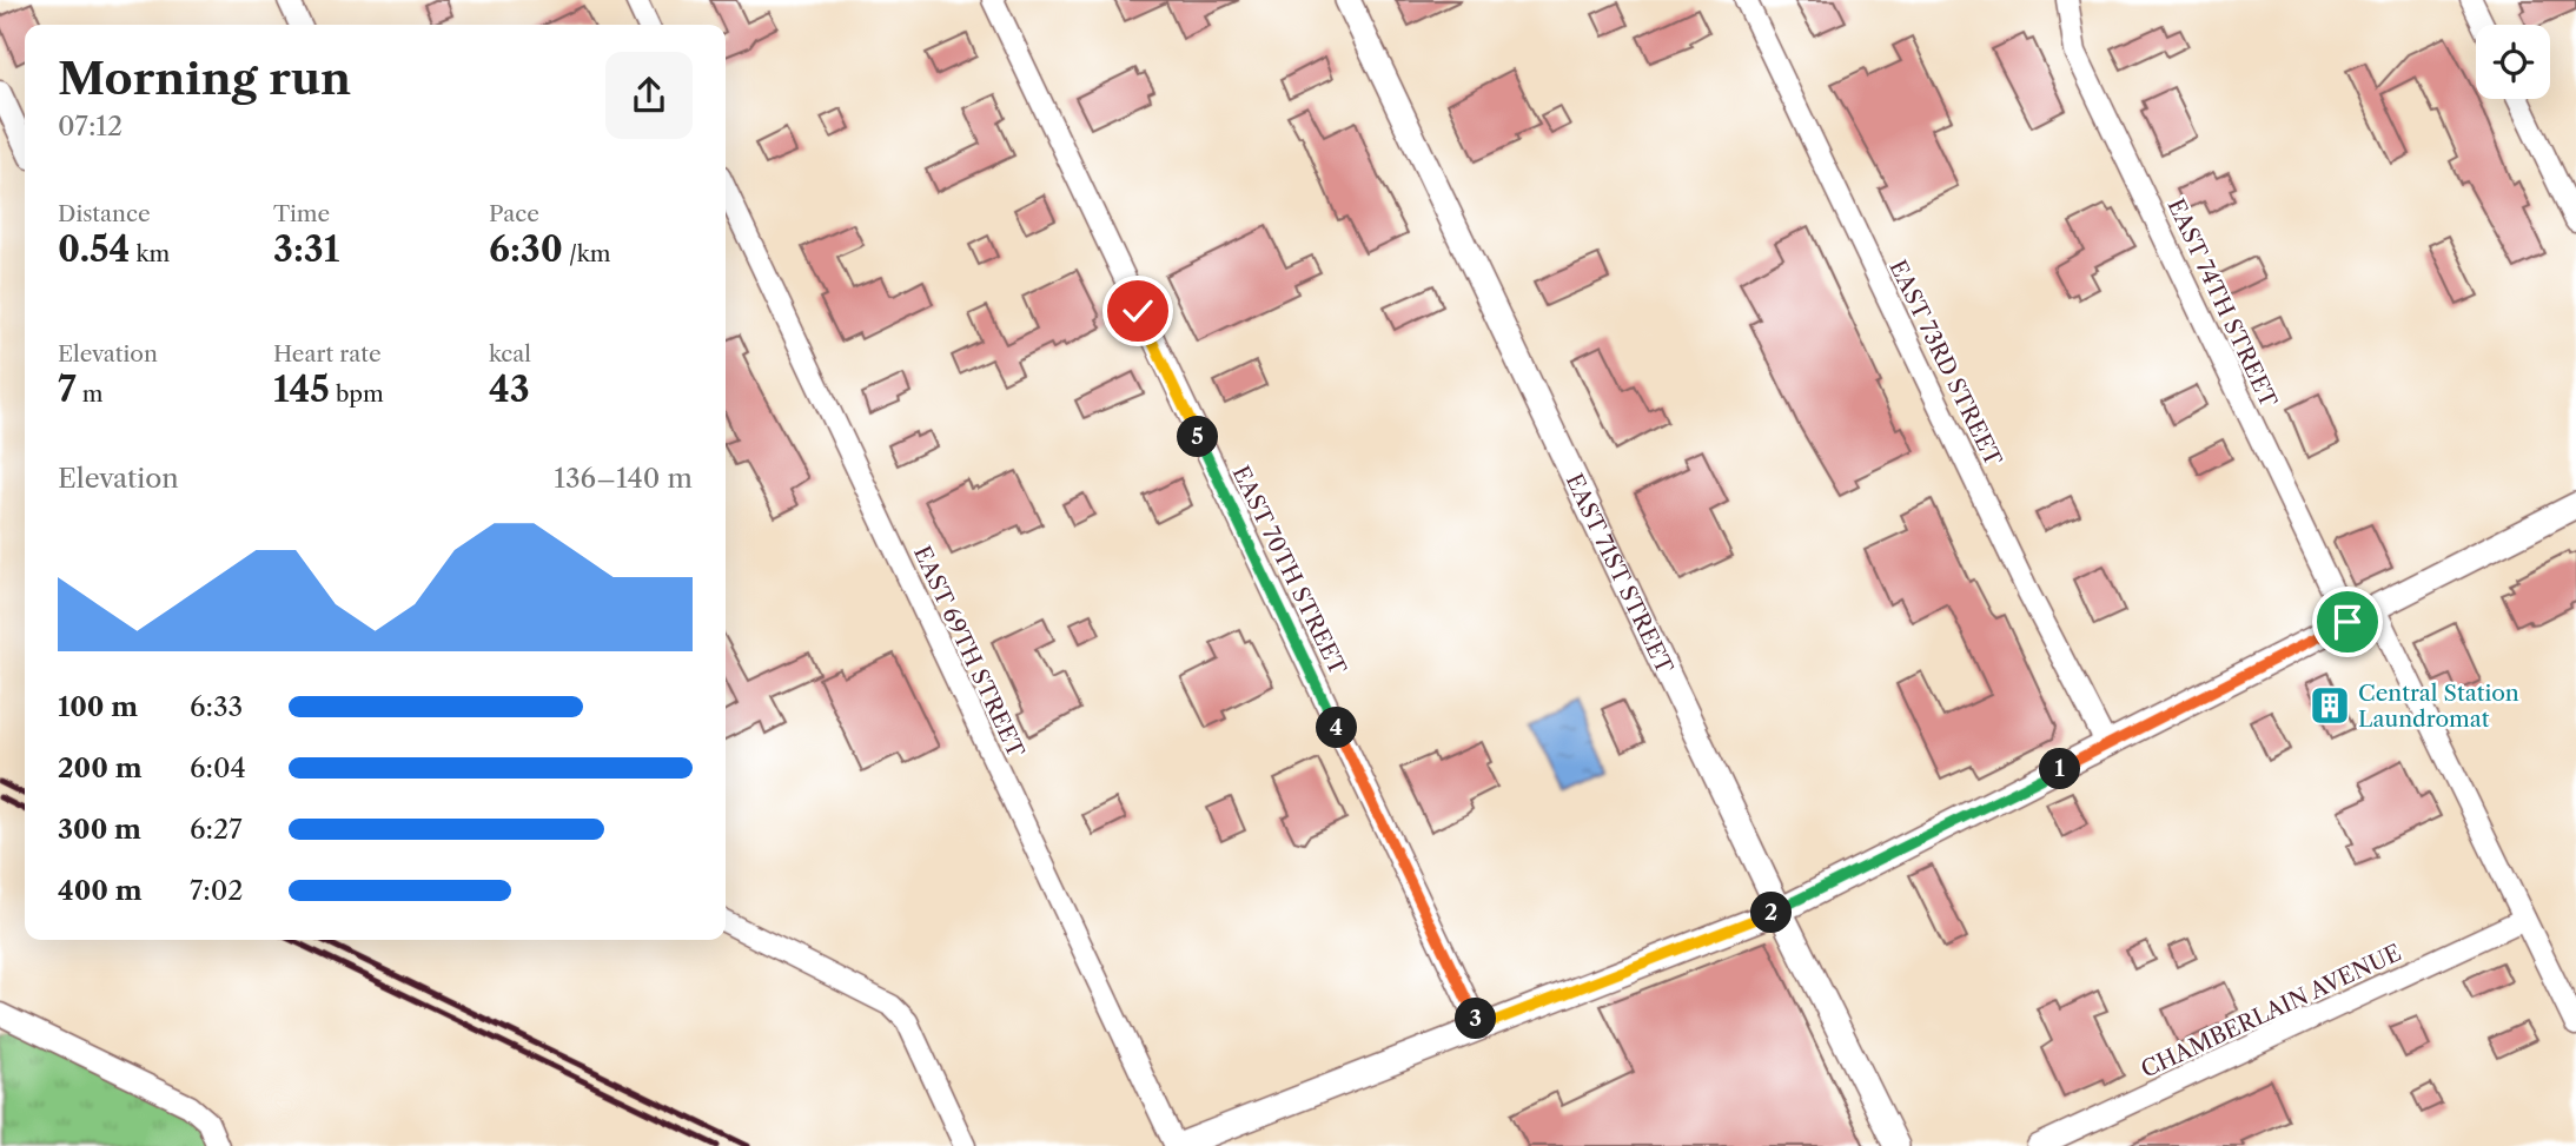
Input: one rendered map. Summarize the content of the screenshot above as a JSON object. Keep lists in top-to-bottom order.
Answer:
{
  "streets": {
    "street": [
      "EAST 74TH STREET",
      "EAST 73RD STREET",
      "EAST 70TH STREET",
      "EAST 71ST STREET",
      "EAST 69TH STREET",
      "CHAMBERLAIN AVENUE"
    ]
  },
  "places": {
    "building": ["Central Station Laundromat"]
  },
  "page": {
    "heading": ["Morning run", "07:12"],
    "stats": [
      ["Distance", "0.54 km"],
      ["Time", "3:31"],
      ["Pace", "6:30 /km"],
      ["Elevation", "7 m"],
      ["Heart rate", "145 bpm"],
      ["kcal", "43"]
    ],
    "pins": [
      "5",
      "4",
      "1",
      "2",
      "3"
    ],
    "chart": ["Elevation", "136–140 m"],
    "list": [
      {
        "name": "100 m",
        "note": "6:33"
      },
      {
        "name": "200 m",
        "note": "6:04"
      },
      {
        "name": "300 m",
        "note": "6:27"
      },
      {
        "name": "400 m",
        "note": "7:02"
      }
    ]
  }
}
